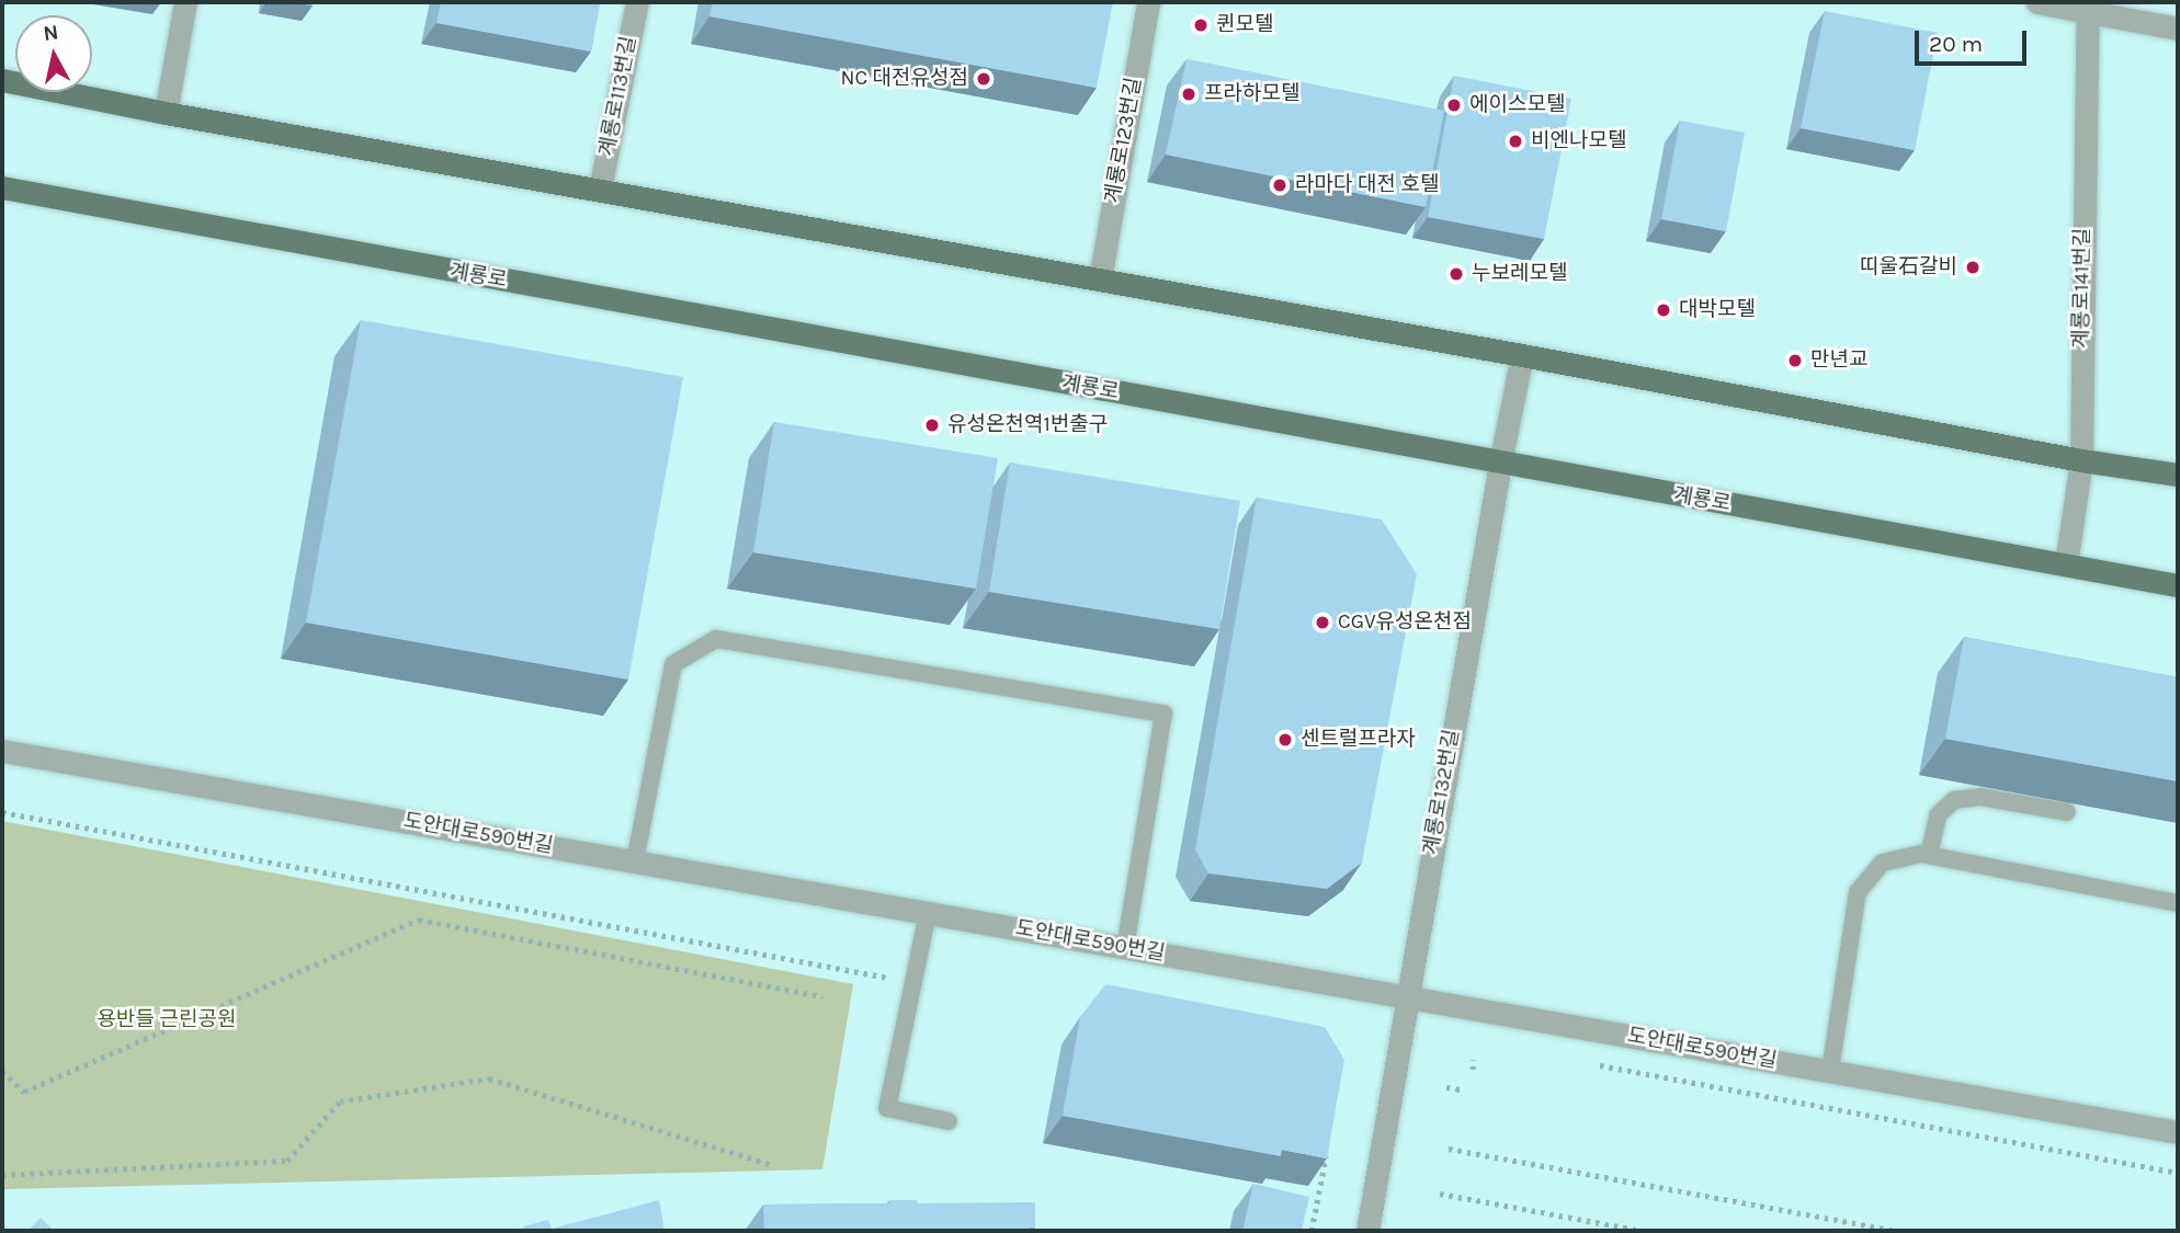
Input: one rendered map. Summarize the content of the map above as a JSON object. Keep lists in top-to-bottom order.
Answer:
{
  "streets": {
    "main road": ["계룡로"],
    "street": [
      "계룡로113번길",
      "계룡로123번길",
      "계룡로141번길",
      "계룡로132번길",
      "도안대로590번길"
    ]
  },
  "crossings": [
    ["계룡로", "계룡로141번길"],
    ["계룡로", "계룡로132번길"],
    ["계룡로132번길", "도안대로590번길"]
  ],
  "parks": ["용반들 근린공원"],
  "places": [
    "퀸모텔",
    "NC 대전유성점",
    "프라하모텔",
    "에이스모텔",
    "비엔나모텔",
    "라마다 대전 호텔",
    "띠울石갈비",
    "누보레모텔",
    "대박모텔",
    "만년교",
    "유성온천역1번출구",
    "CGV유성온천점",
    "센트럴프라자"
  ],
  "scale_bar": "20 m",
  "north": "top"
}
